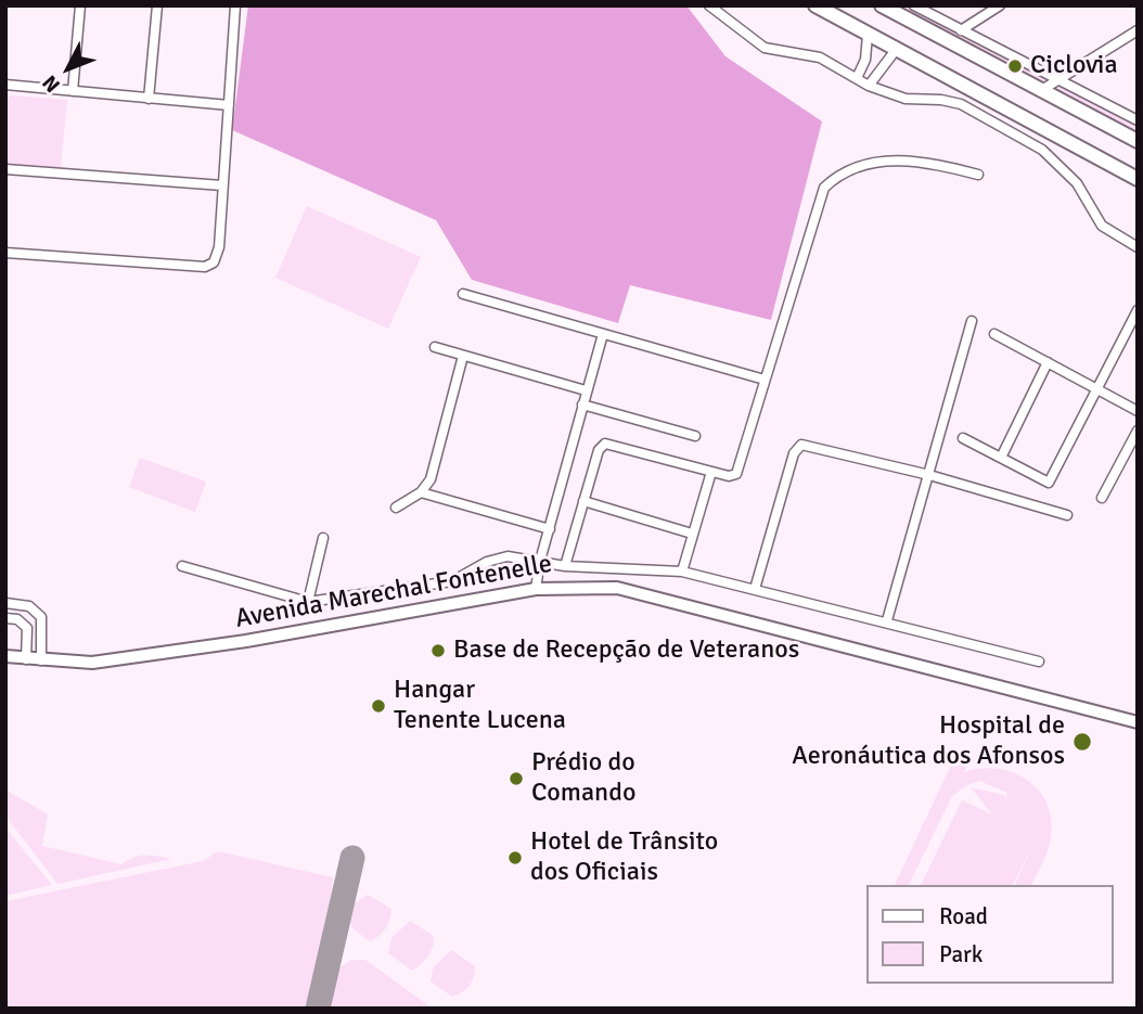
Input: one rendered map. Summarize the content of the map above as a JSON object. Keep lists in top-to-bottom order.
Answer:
{
  "streets": {
    "main road": ["Avenida Marechal Fontenelle"]
  },
  "places": [
    "Ciclovia",
    "Base de Recepção de Veteranos",
    "Hangar Tenente Lucena",
    "Hospital de Aeronáutica dos Afonsos",
    "Prédio do Comando",
    "Hotel de Trânsito dos Oficiais"
  ],
  "legend": ["Road", "Park"],
  "north": "bottom left"
}
